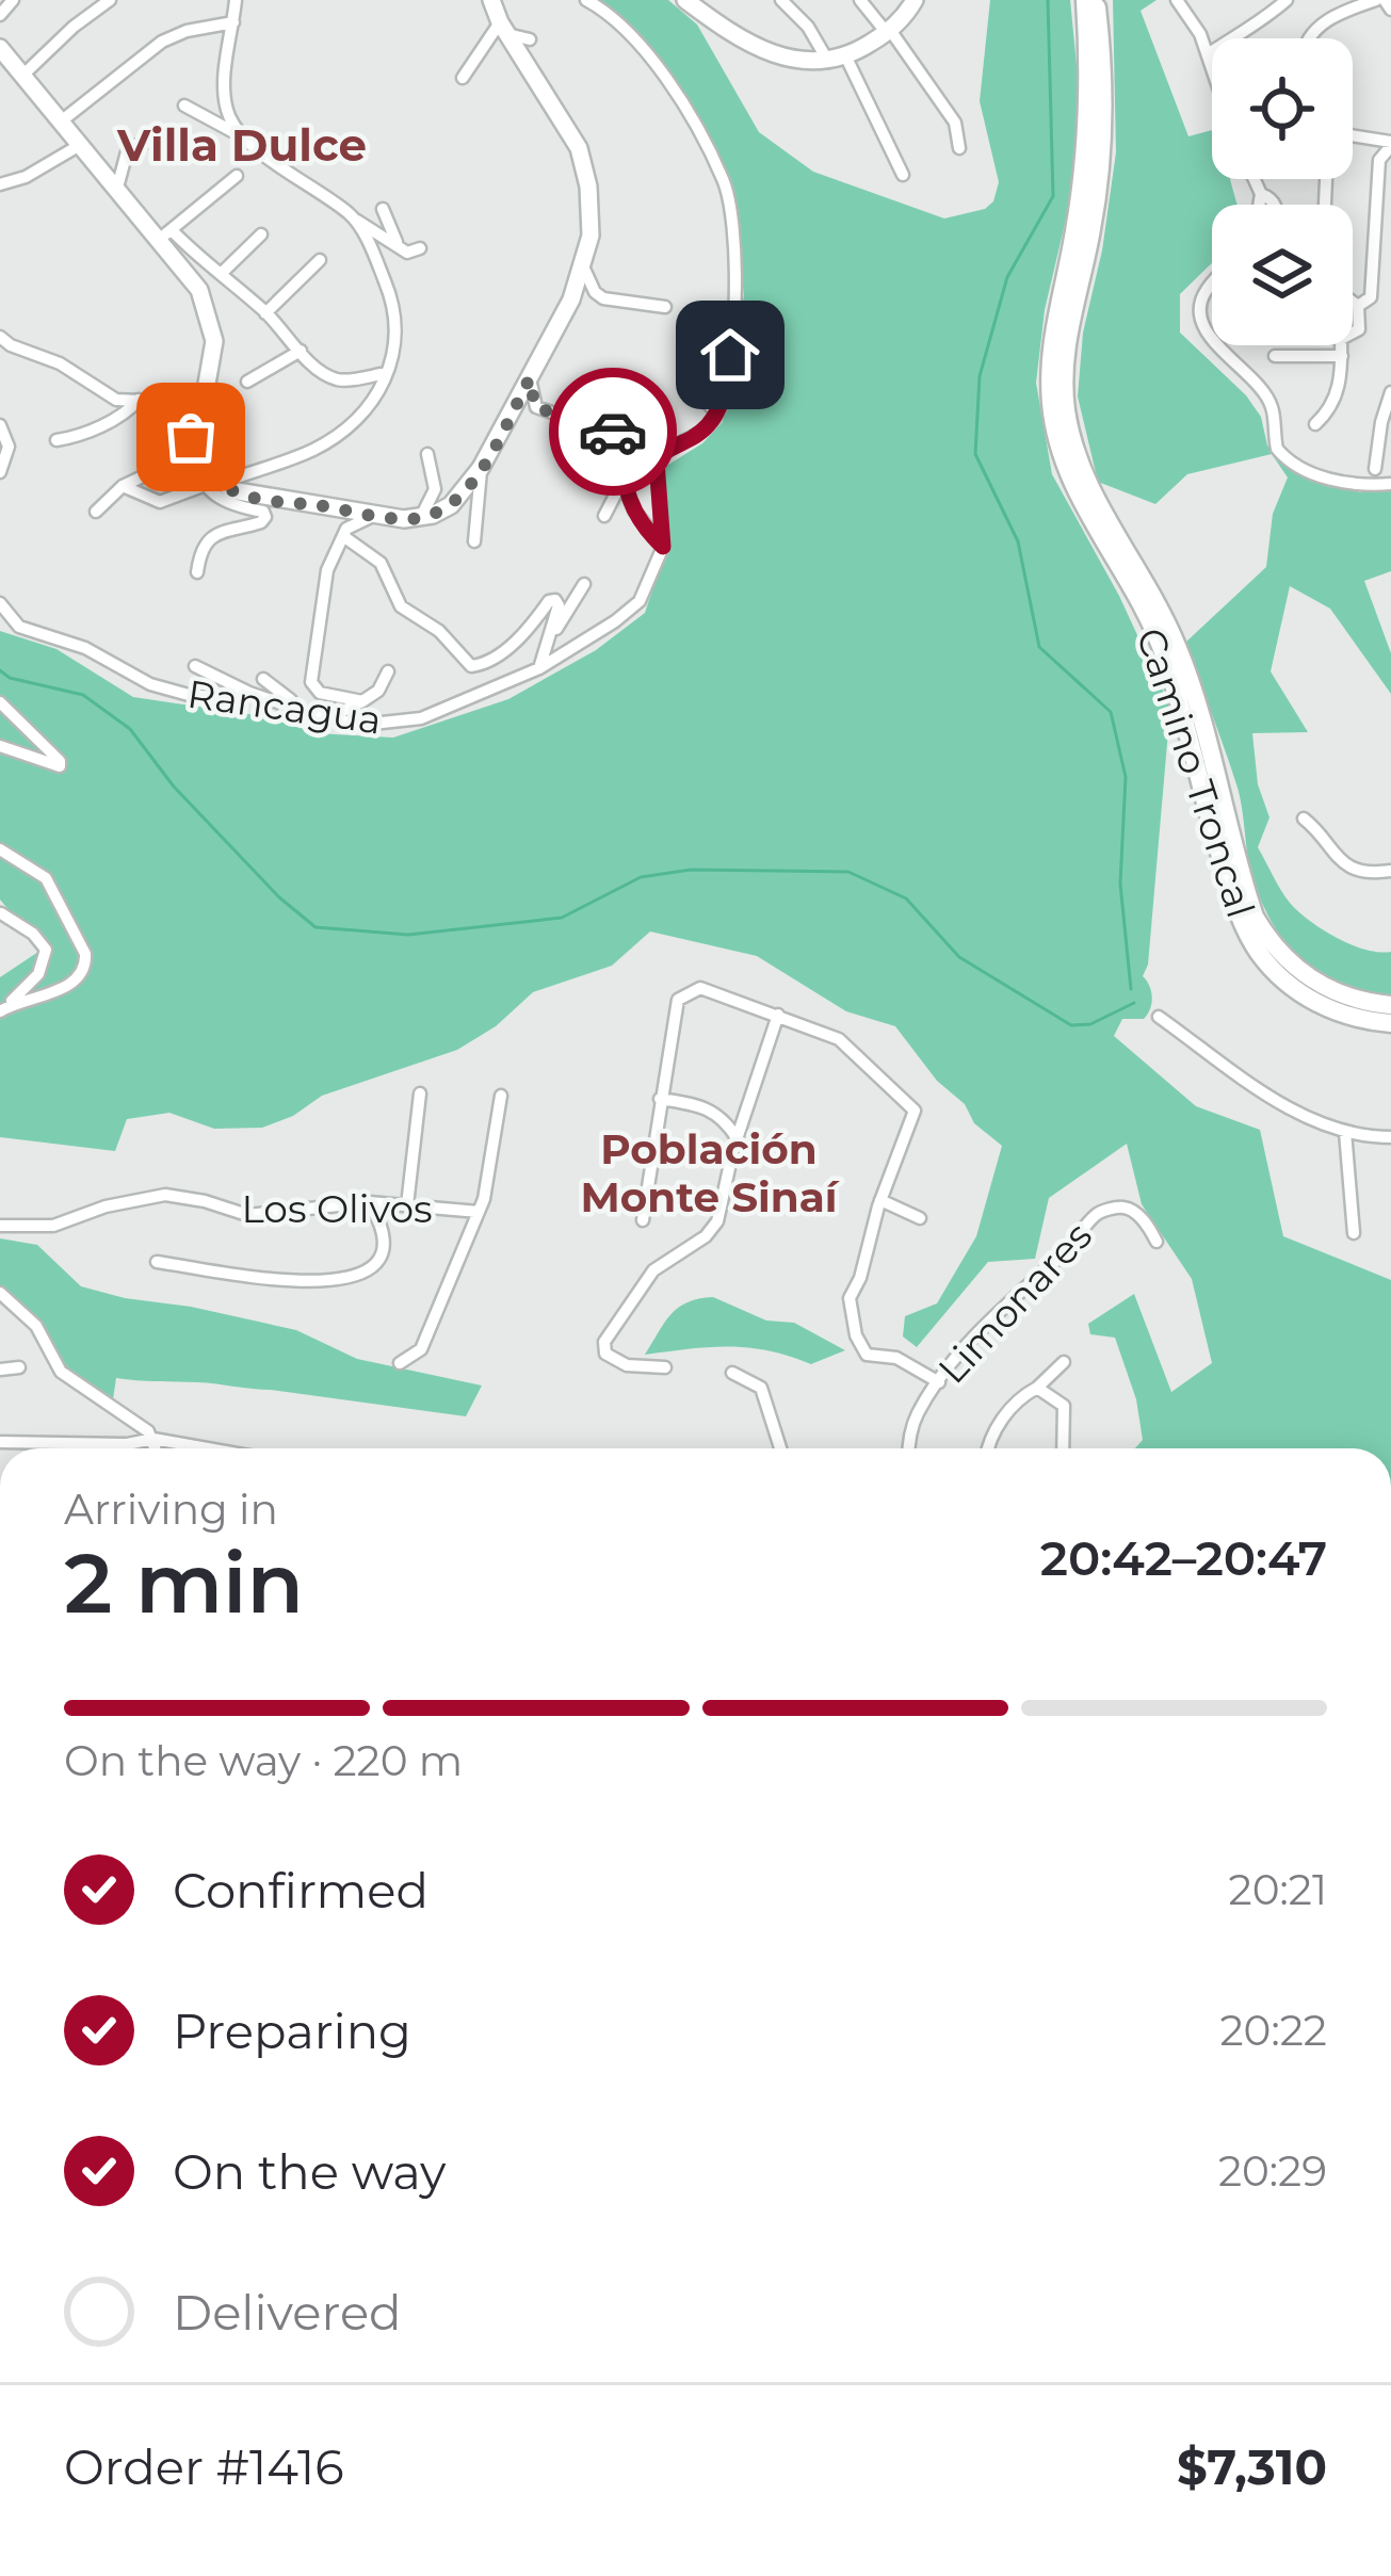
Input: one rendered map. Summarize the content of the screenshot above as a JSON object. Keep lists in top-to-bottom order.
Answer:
{
  "streets": {
    "main road": ["Camino Troncal"],
    "street": ["Rancagua", "Los Olivos", "Limonares"]
  },
  "districts": ["Villa Dulce", "Población Monte Sinaí"],
  "page": {
    "heading": ["2 min", "Arriving in", "20:42–20:47"],
    "panel": ["Order #1416", "$7,310"],
    "bar": "On the way · 220 m",
    "list": [
      ["Confirmed", "20:21"],
      ["Preparing", "20:22"],
      ["On the way", "20:29"],
      "Delivered"
    ]
  }
}
